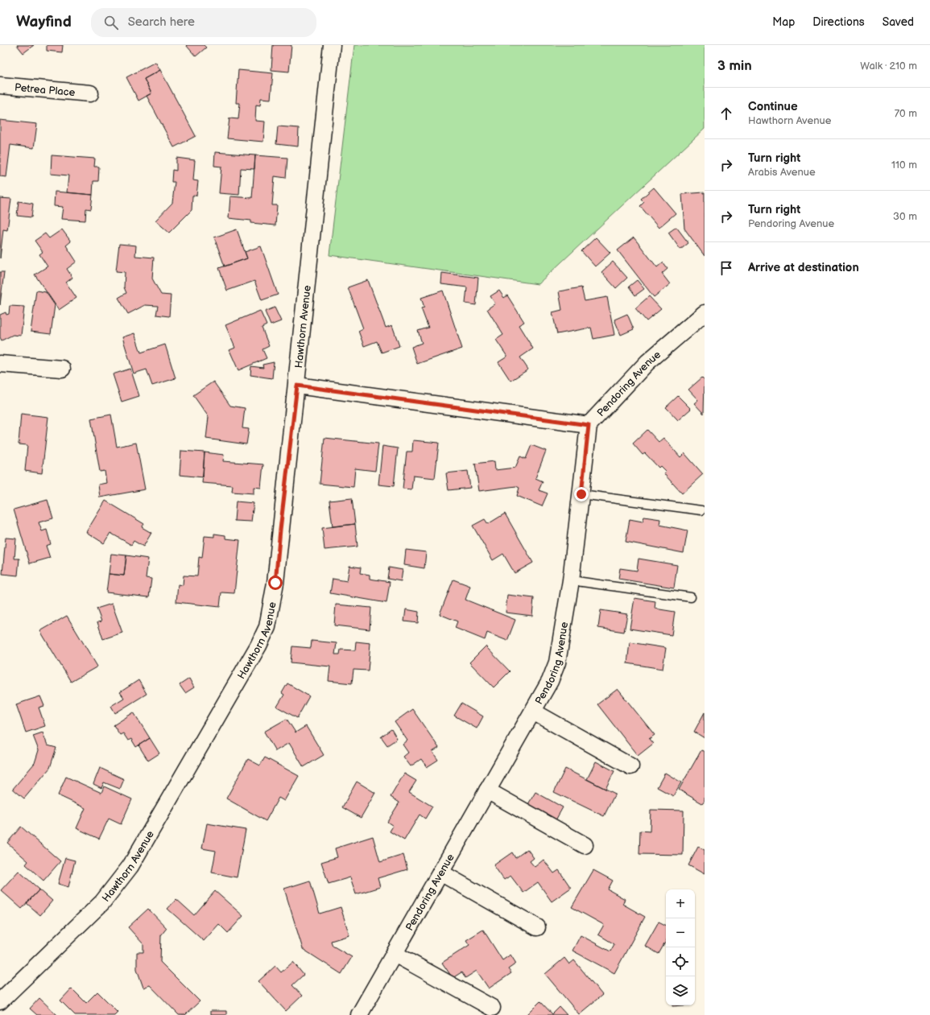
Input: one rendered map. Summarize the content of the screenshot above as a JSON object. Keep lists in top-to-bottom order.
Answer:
{
  "streets": {
    "street": ["Petrea Place", "Hawthorn Avenue", "Pendoring Avenue"]
  },
  "page": {
    "header": "Wayfind",
    "search": "Search here",
    "nav": ["Map", "Directions", "Saved"],
    "heading": ["3 min", "Walk · 210 m"],
    "list": [
      ["Continue", "Hawthorn Avenue", "70 m"],
      ["Turn right", "Arabis Avenue", "110 m"],
      ["Turn right", "Pendoring Avenue", "30 m"],
      "Arrive at destination"
    ],
    "map_buttons": ["+", "−"]
  }
}
